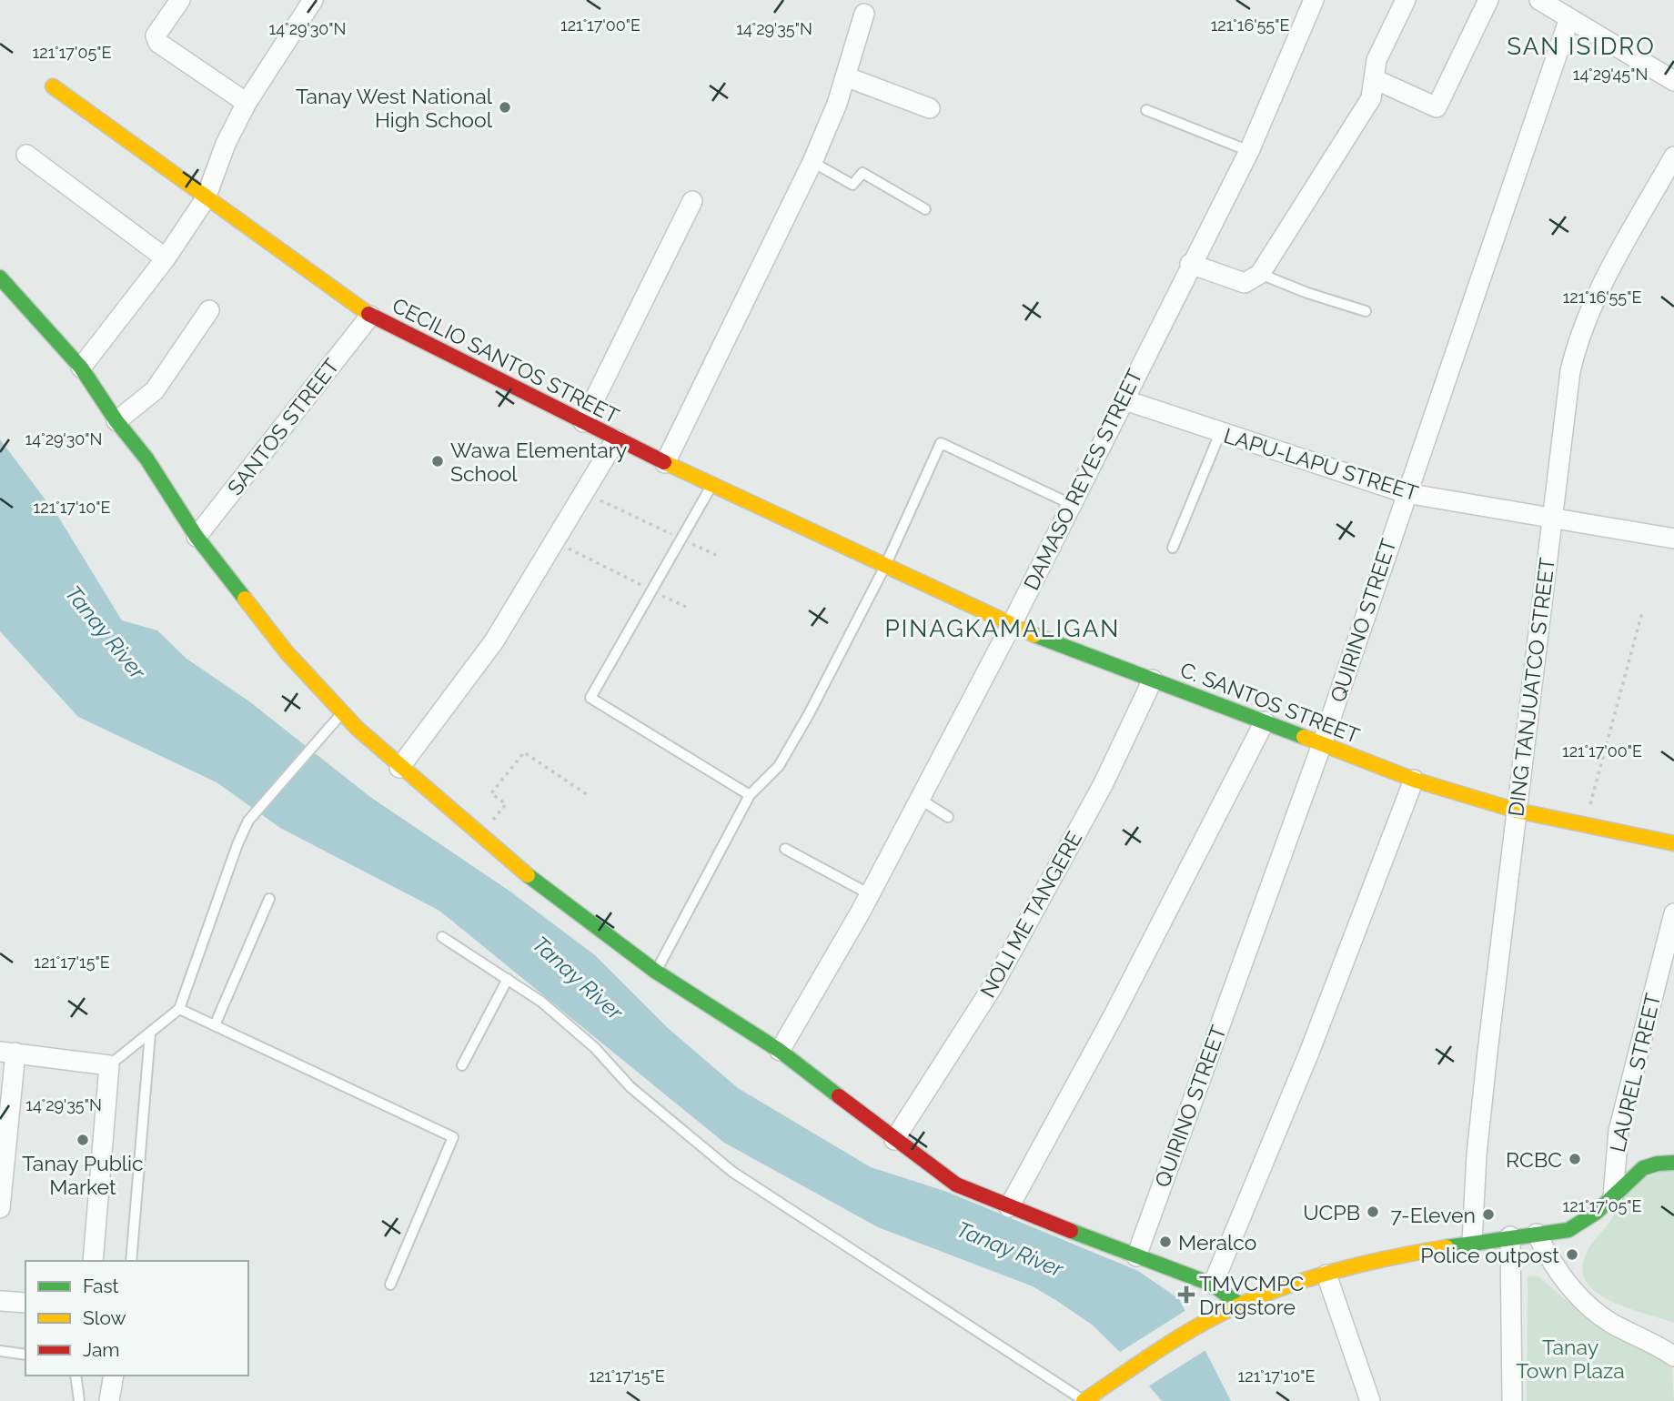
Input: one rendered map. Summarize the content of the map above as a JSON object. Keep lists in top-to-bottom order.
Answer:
{
  "streets": {
    "street": [
      "CECILIO SANTOS STREET",
      "SANTOS STREET",
      "LAPU-LAPU STREET",
      "DAMASO REYES STREET",
      "QUIRINO STREET",
      "DING TANJUATCO STREET",
      "C. SANTOS STREET",
      "NOLI ME TANGERE",
      "LAUREL STREET"
    ]
  },
  "crossings": [
    ["CECILIO SANTOS STREET", "SANTOS STREET"],
    ["CECILIO SANTOS STREET", "DAMASO REYES STREET"],
    ["CECILIO SANTOS STREET", "C. SANTOS STREET"],
    ["LAPU-LAPU STREET", "DAMASO REYES STREET"],
    ["LAPU-LAPU STREET", "QUIRINO STREET"],
    ["LAPU-LAPU STREET", "DING TANJUATCO STREET"],
    ["DAMASO REYES STREET", "C. SANTOS STREET"],
    ["QUIRINO STREET", "C. SANTOS STREET"],
    ["DING TANJUATCO STREET", "C. SANTOS STREET"],
    ["C. SANTOS STREET", "NOLI ME TANGERE"]
  ],
  "districts": ["SAN ISIDRO", "PINAGKAMALIGAN"],
  "water": ["Tanay River"],
  "parks": ["Tanay Town Plaza"],
  "places": {
    "other": [
      "Tanay West National High School",
      "Wawa Elementary School",
      "Tanay Public Market",
      "RCBC",
      "UCPB",
      "7-Eleven",
      "Meralco",
      "Police outpost"
    ],
    "health": ["TMVCMPC Drugstore"]
  },
  "legend": ["Fast", "Slow", "Jam"],
  "coordinates": [
    "121°17'00\"E",
    "121°16'55\"E",
    "14°29'30\"N",
    "14°29'35\"N",
    "121°17'05\"E",
    "14°29'45\"N",
    "121°17'10\"E",
    "121°17'15\"E"
  ]
}
